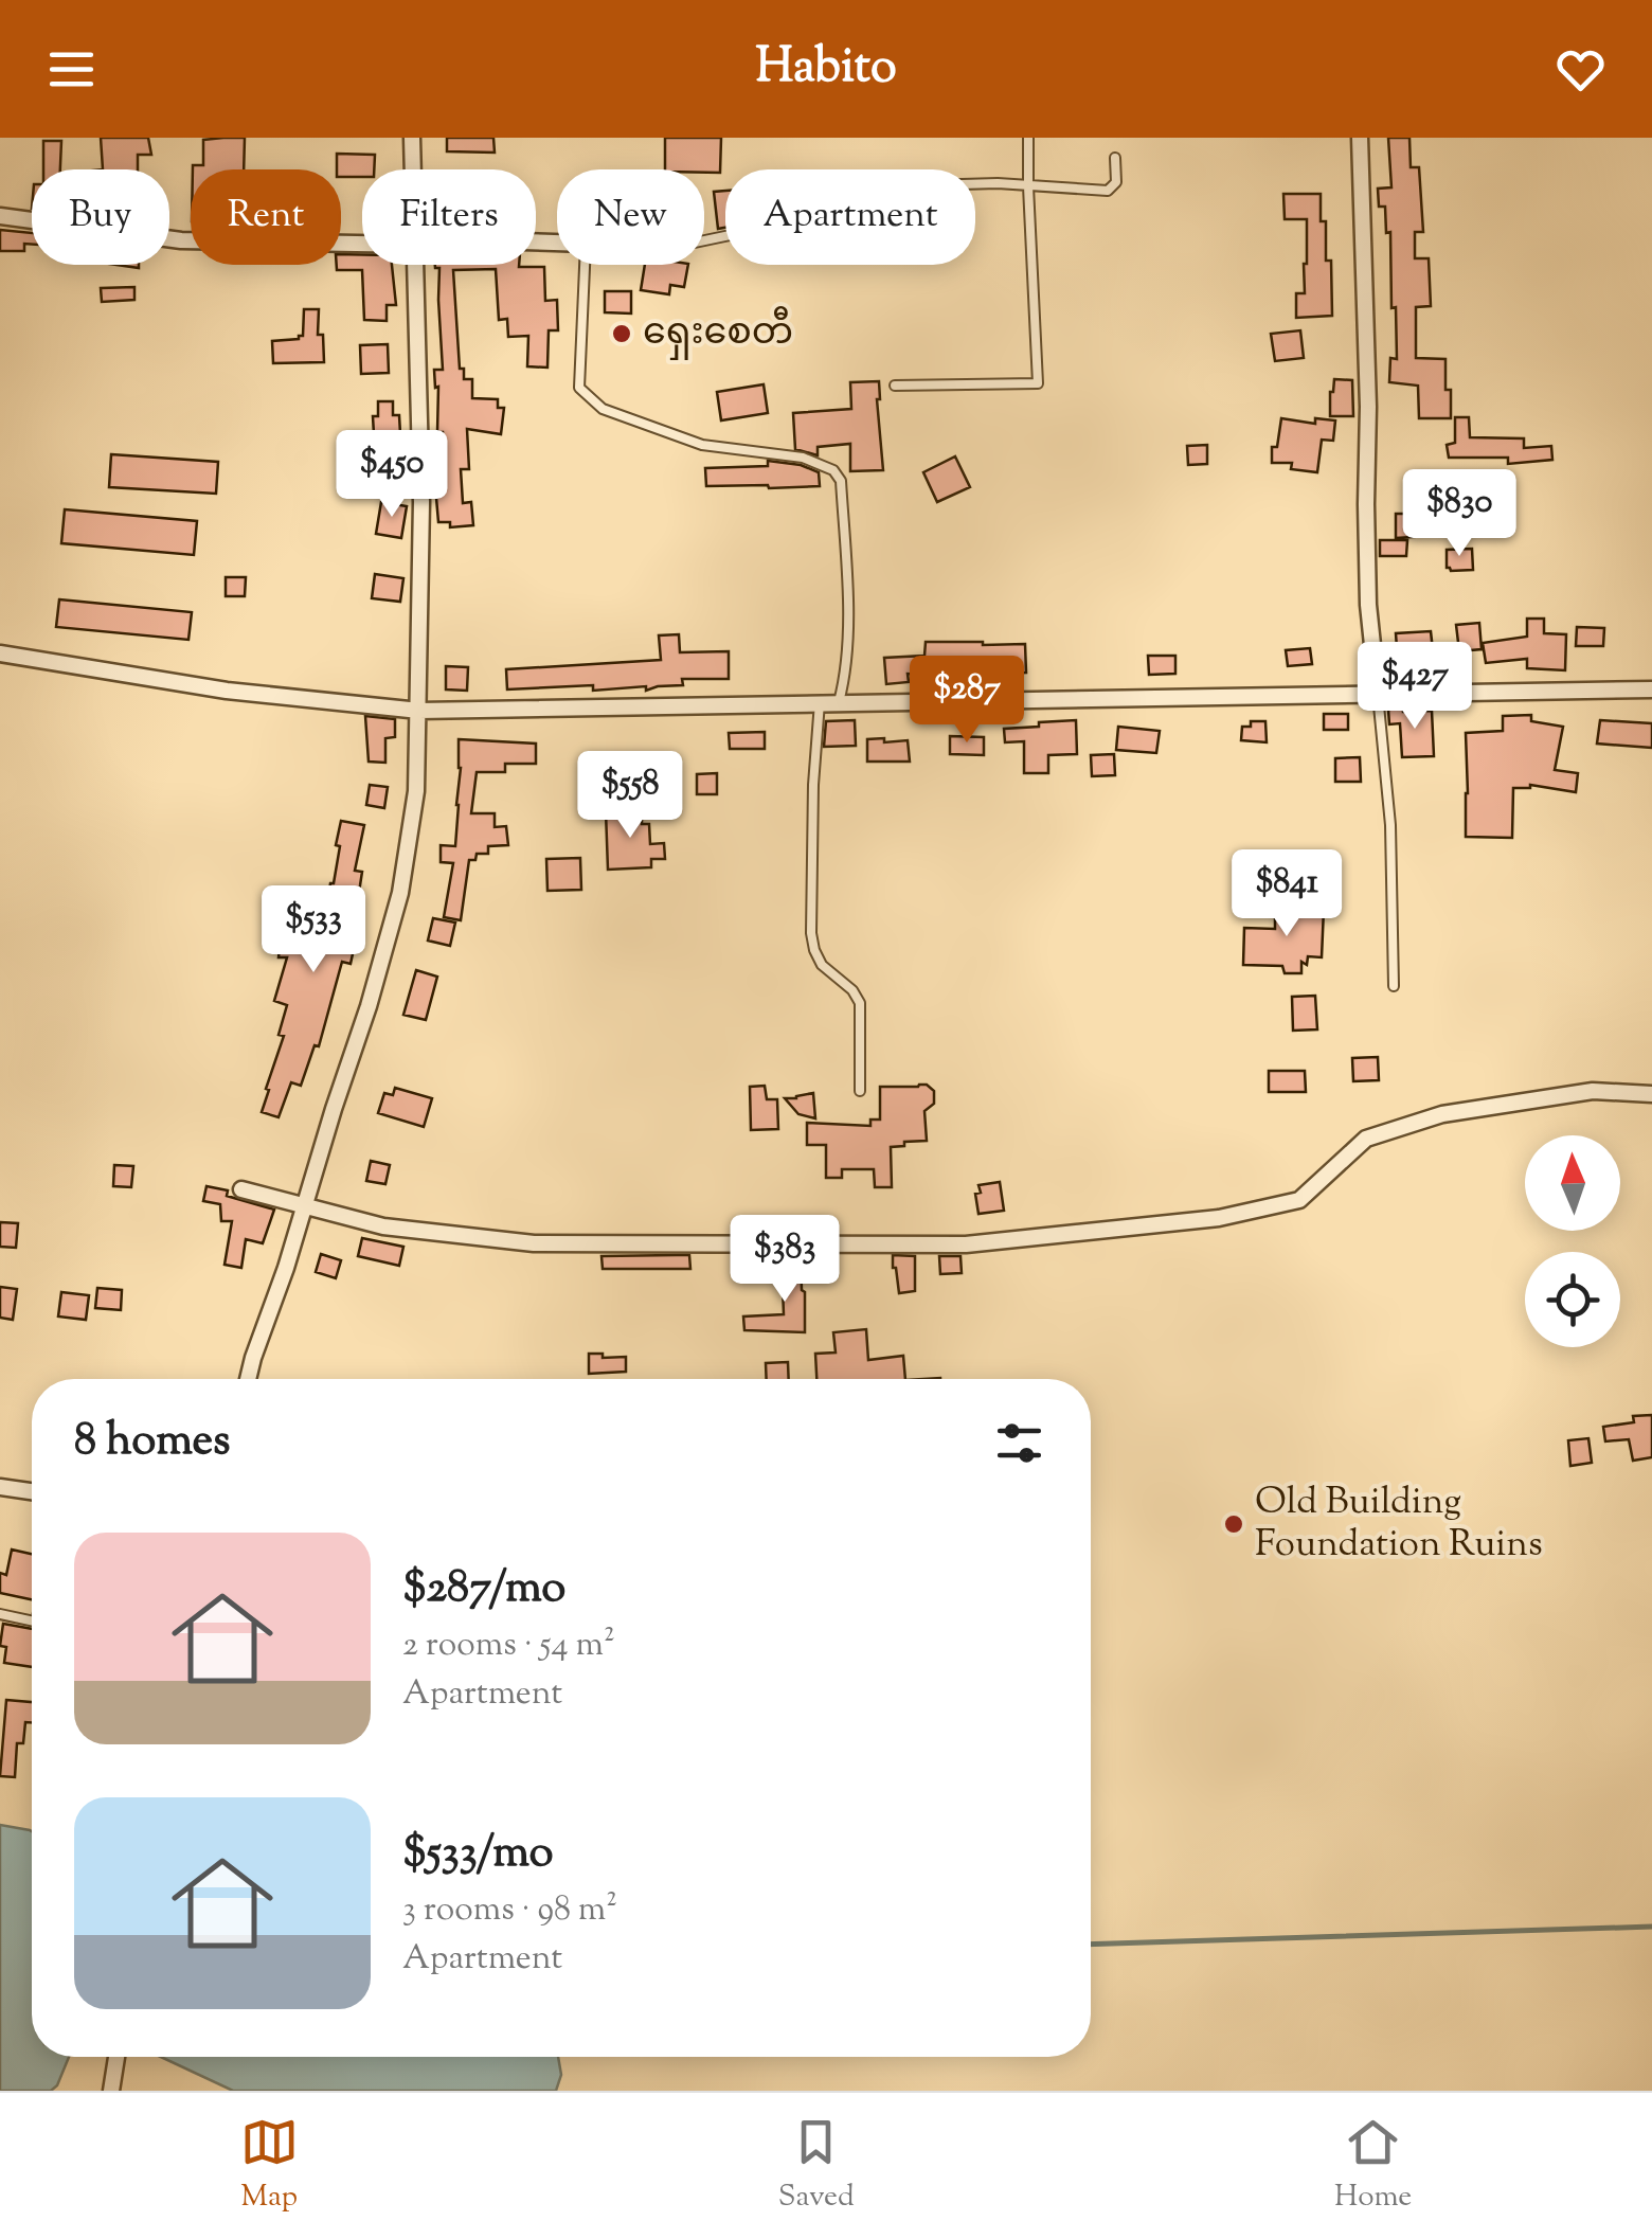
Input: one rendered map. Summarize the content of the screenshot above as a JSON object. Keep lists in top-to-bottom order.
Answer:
{
  "places": ["ရှေးစေတီ", "Old Building Foundation Ruins"],
  "north": "top",
  "page": {
    "header": "Habito",
    "chip": [
      "Buy",
      "Rent",
      "Filters",
      "New",
      "Apartment"
    ],
    "price": [
      "$450",
      "$830",
      "$427",
      "$287",
      "$558",
      "$841",
      "$533",
      "$383"
    ],
    "heading": "8 homes",
    "list": [
      {
        "name": "$287/mo",
        "note": "2 rooms · 54 m² · Apartment"
      },
      {
        "name": "$533/mo",
        "note": "3 rooms · 98 m² · Apartment"
      }
    ],
    "tabs": ["Map", "Saved", "Home"]
  }
}
